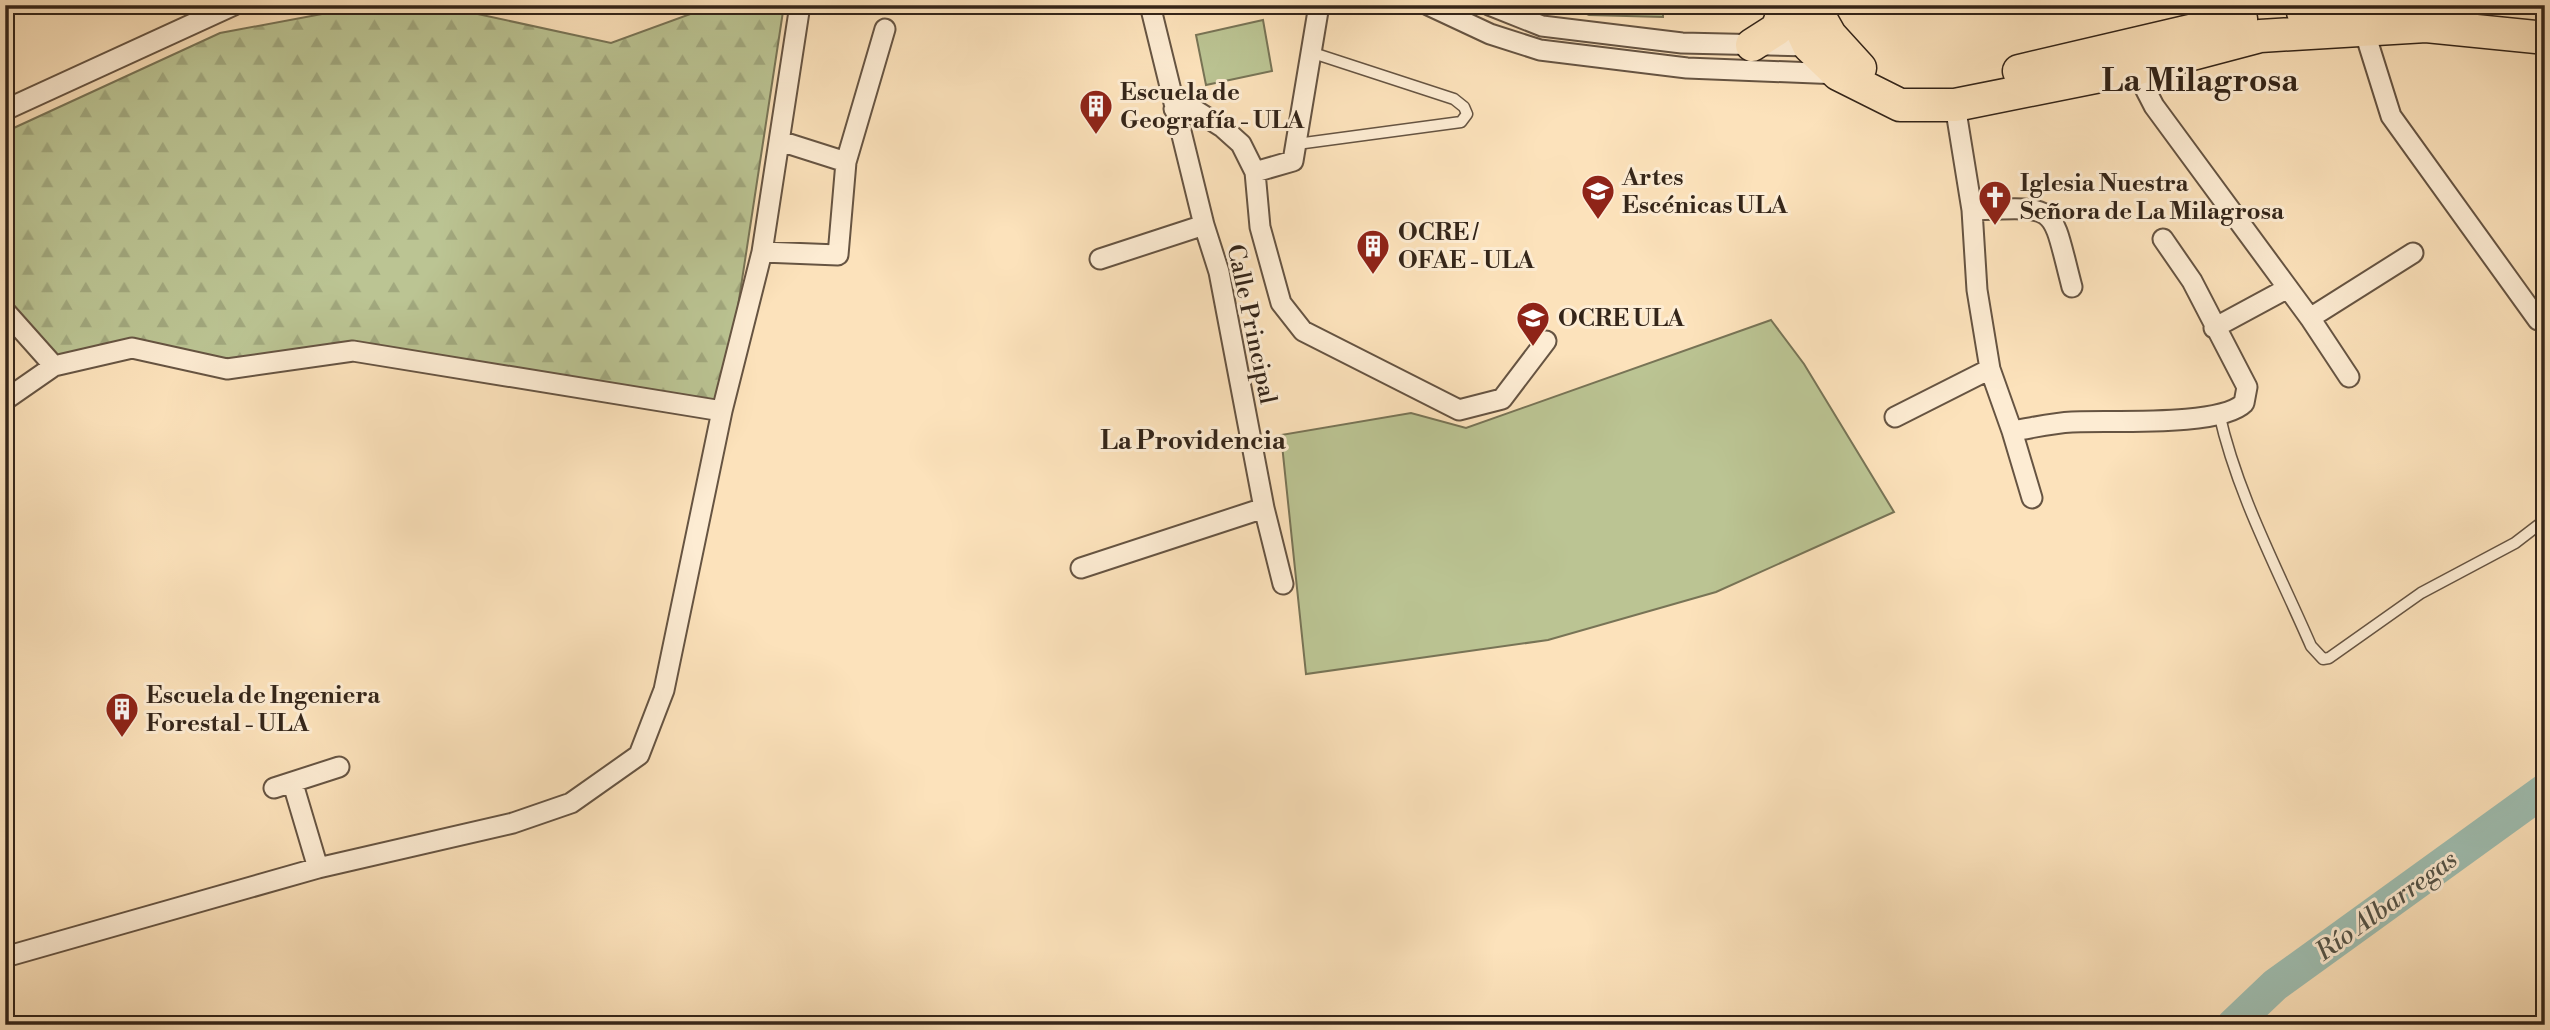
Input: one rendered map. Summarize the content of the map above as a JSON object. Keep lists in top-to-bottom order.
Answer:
{
  "streets": {
    "street": ["Calle Principal"]
  },
  "districts": ["La Milagrosa", "La Providencia"],
  "water": ["Río Albarregas"],
  "places": {
    "building": ["Escuela de Geografía - ULA", "OCRE / OFAE - ULA", "Escuela de Ingeniera Forestal - ULA"],
    "school or university": ["Artes Escénicas ULA", "OCRE ULA"],
    "church": ["Iglesia Nuestra Señora de La Milagrosa"]
  }
}
